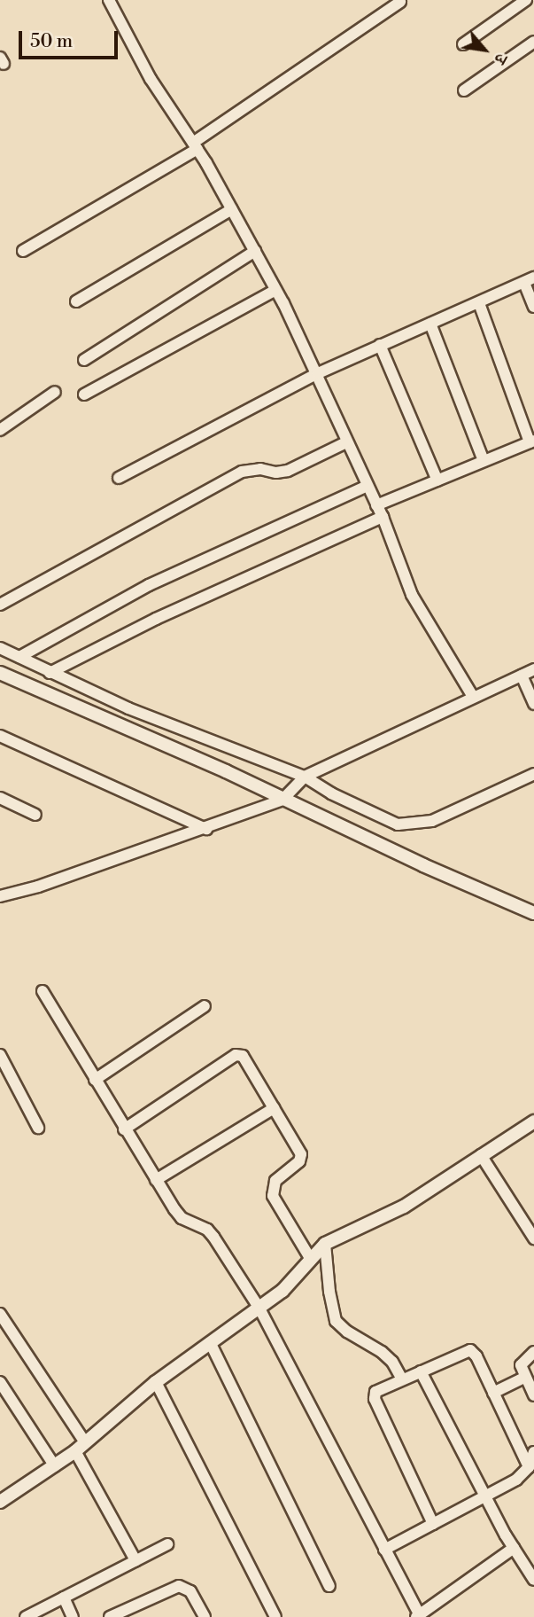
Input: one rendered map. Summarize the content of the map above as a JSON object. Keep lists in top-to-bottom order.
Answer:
{
  "scale_bar": "50 m",
  "north": "bottom right"
}
